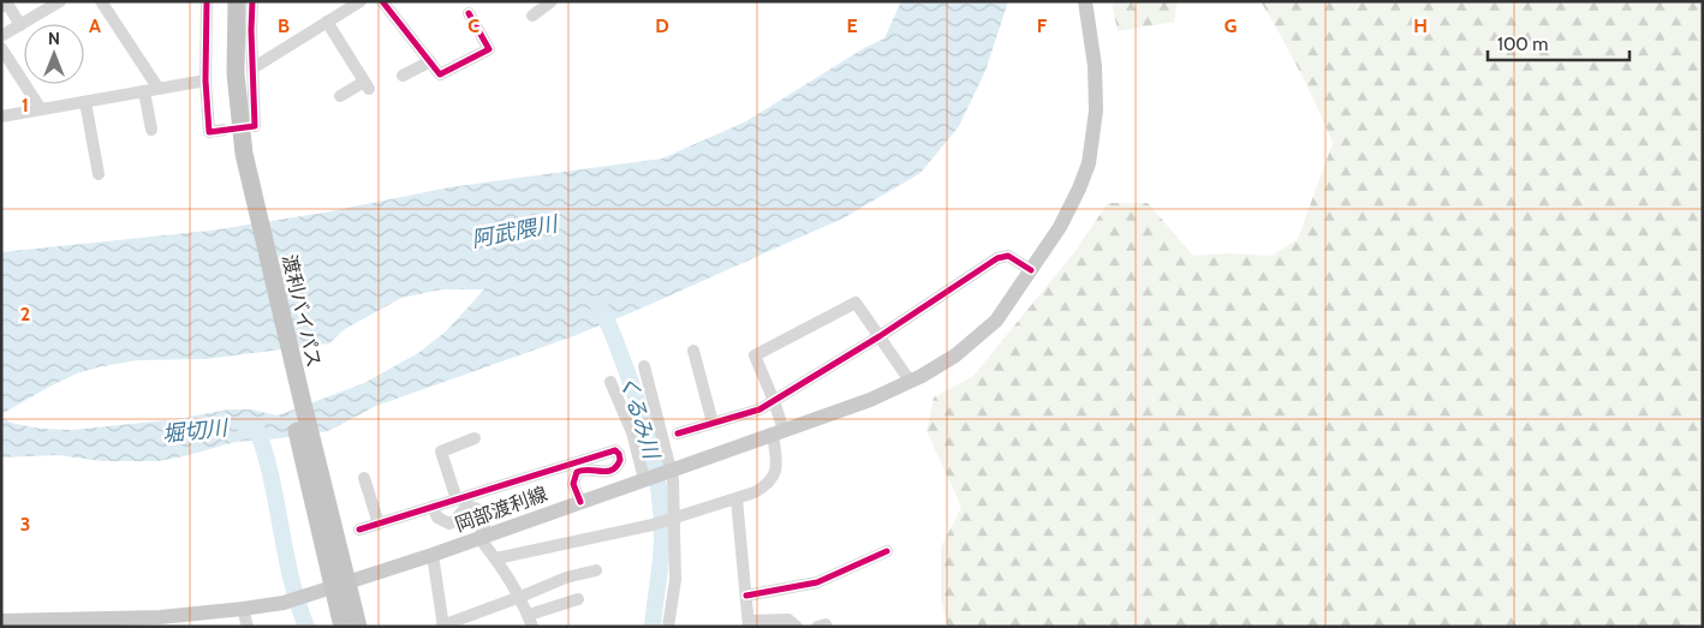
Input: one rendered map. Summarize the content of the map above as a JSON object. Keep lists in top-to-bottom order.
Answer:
{
  "streets": {
    "highway": ["渡利バイパス"],
    "main road": ["岡部渡利線"]
  },
  "crossings": [
    ["渡利バイパス", "岡部渡利線"]
  ],
  "water": ["阿武隈川", "くるみ川", "堀切川"],
  "scale_bar": "100 m",
  "north": "top",
  "grid": {
    "columns": [
      "A",
      "B",
      "C",
      "D",
      "E",
      "F",
      "G",
      "H"
    ],
    "rows": ["1", "2", "3"]
  }
}
